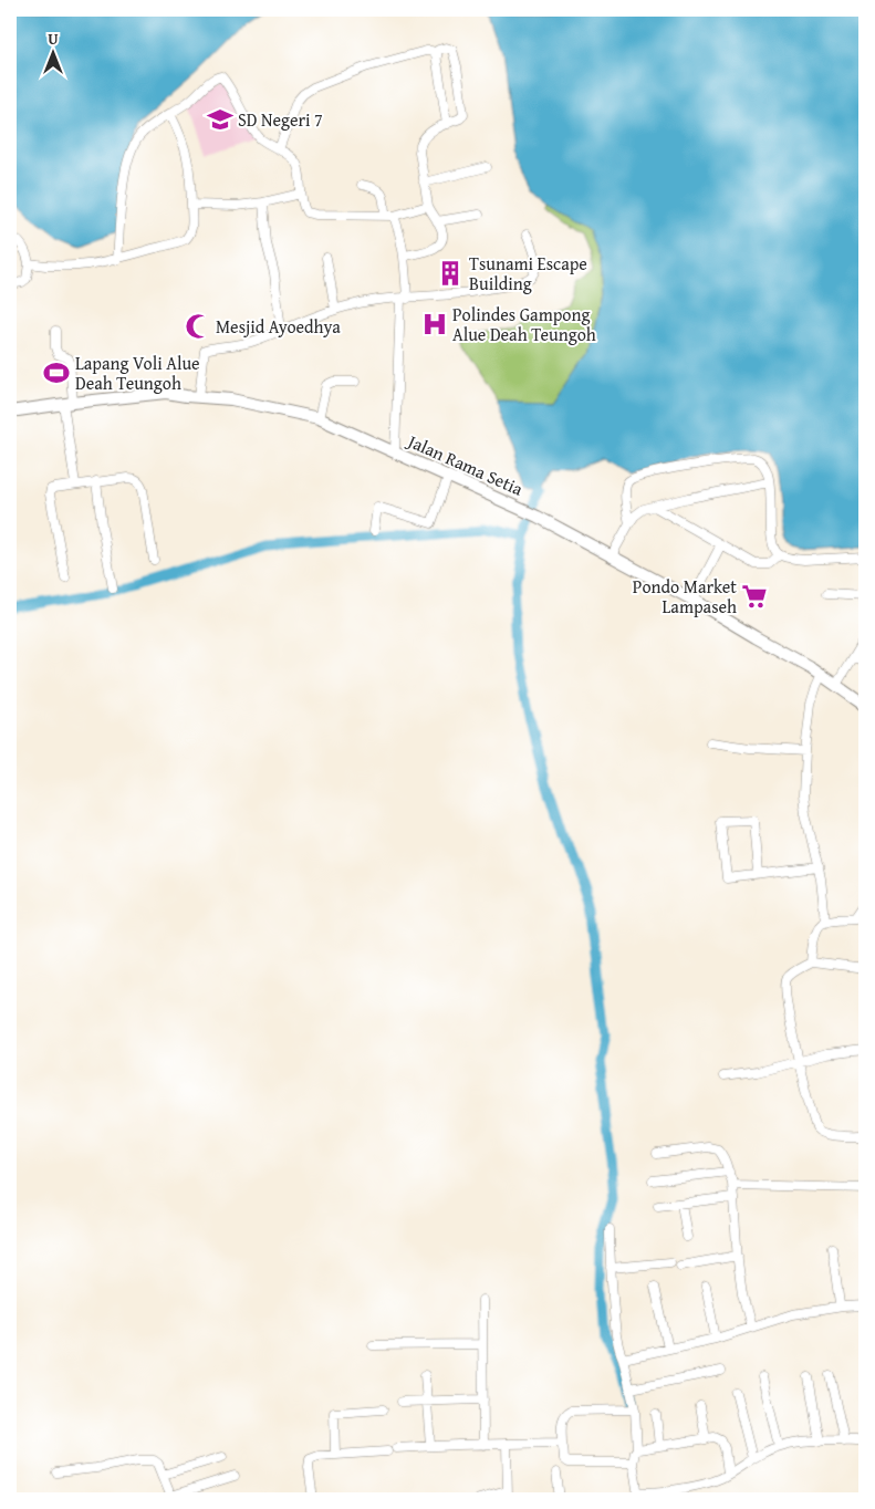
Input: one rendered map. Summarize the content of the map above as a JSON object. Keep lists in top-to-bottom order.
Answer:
{
  "streets": {
    "street": ["Jalan Rama Setia"]
  },
  "places": {
    "school or university": ["SD Negeri 7"],
    "building": ["Tsunami Escape Building"],
    "hospital": ["Polindes Gampong Alue Deah Teungoh"],
    "mosque": ["Mesjid Ayoedhya"],
    "sports": ["Lapang Voli Alue Deah Teungoh"],
    "supermarket": ["Pondo Market Lampaseh"]
  },
  "north": "top"
}
